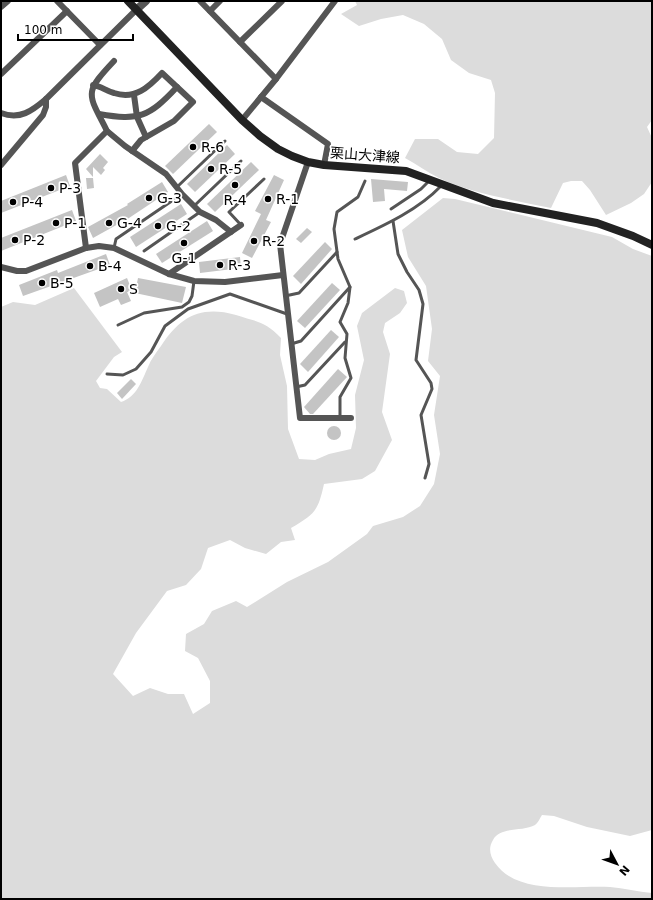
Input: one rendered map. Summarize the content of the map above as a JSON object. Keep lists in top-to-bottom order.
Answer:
{
  "streets": {
    "main road": ["栗山大津線"]
  },
  "places": [
    "R-6",
    "R-5",
    "R-4",
    "P-3",
    "G-3",
    "R-1",
    "P-4",
    "P-1",
    "G-4",
    "G-2",
    "P-2",
    "R-2",
    "G-1",
    "R-3",
    "B-4",
    "B-5",
    "S"
  ],
  "scale_bar": "100 m",
  "north": "bottom right"
}
